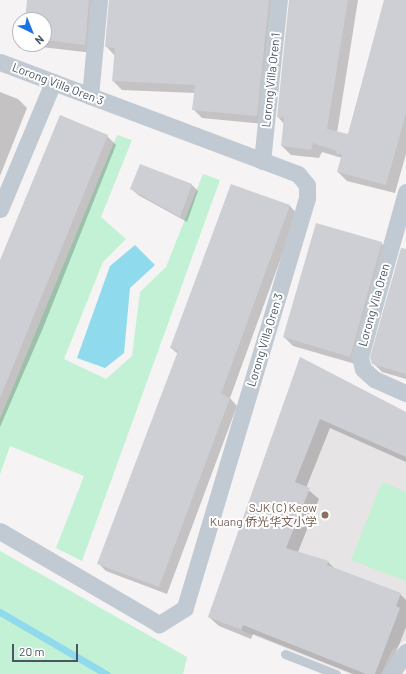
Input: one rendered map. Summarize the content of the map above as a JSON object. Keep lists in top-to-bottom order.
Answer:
{
  "streets": {
    "street": ["Lorong Villa Oren 1", "Lorong Villa Oren 3", "Lorong Vila Oren"]
  },
  "crossings": [
    ["Lorong Villa Oren 1", "Lorong Villa Oren 3"]
  ],
  "places": ["SJK (C) Keow Kuang 侨光华文小学"],
  "scale_bar": "20 m",
  "north": "bottom right"
}
